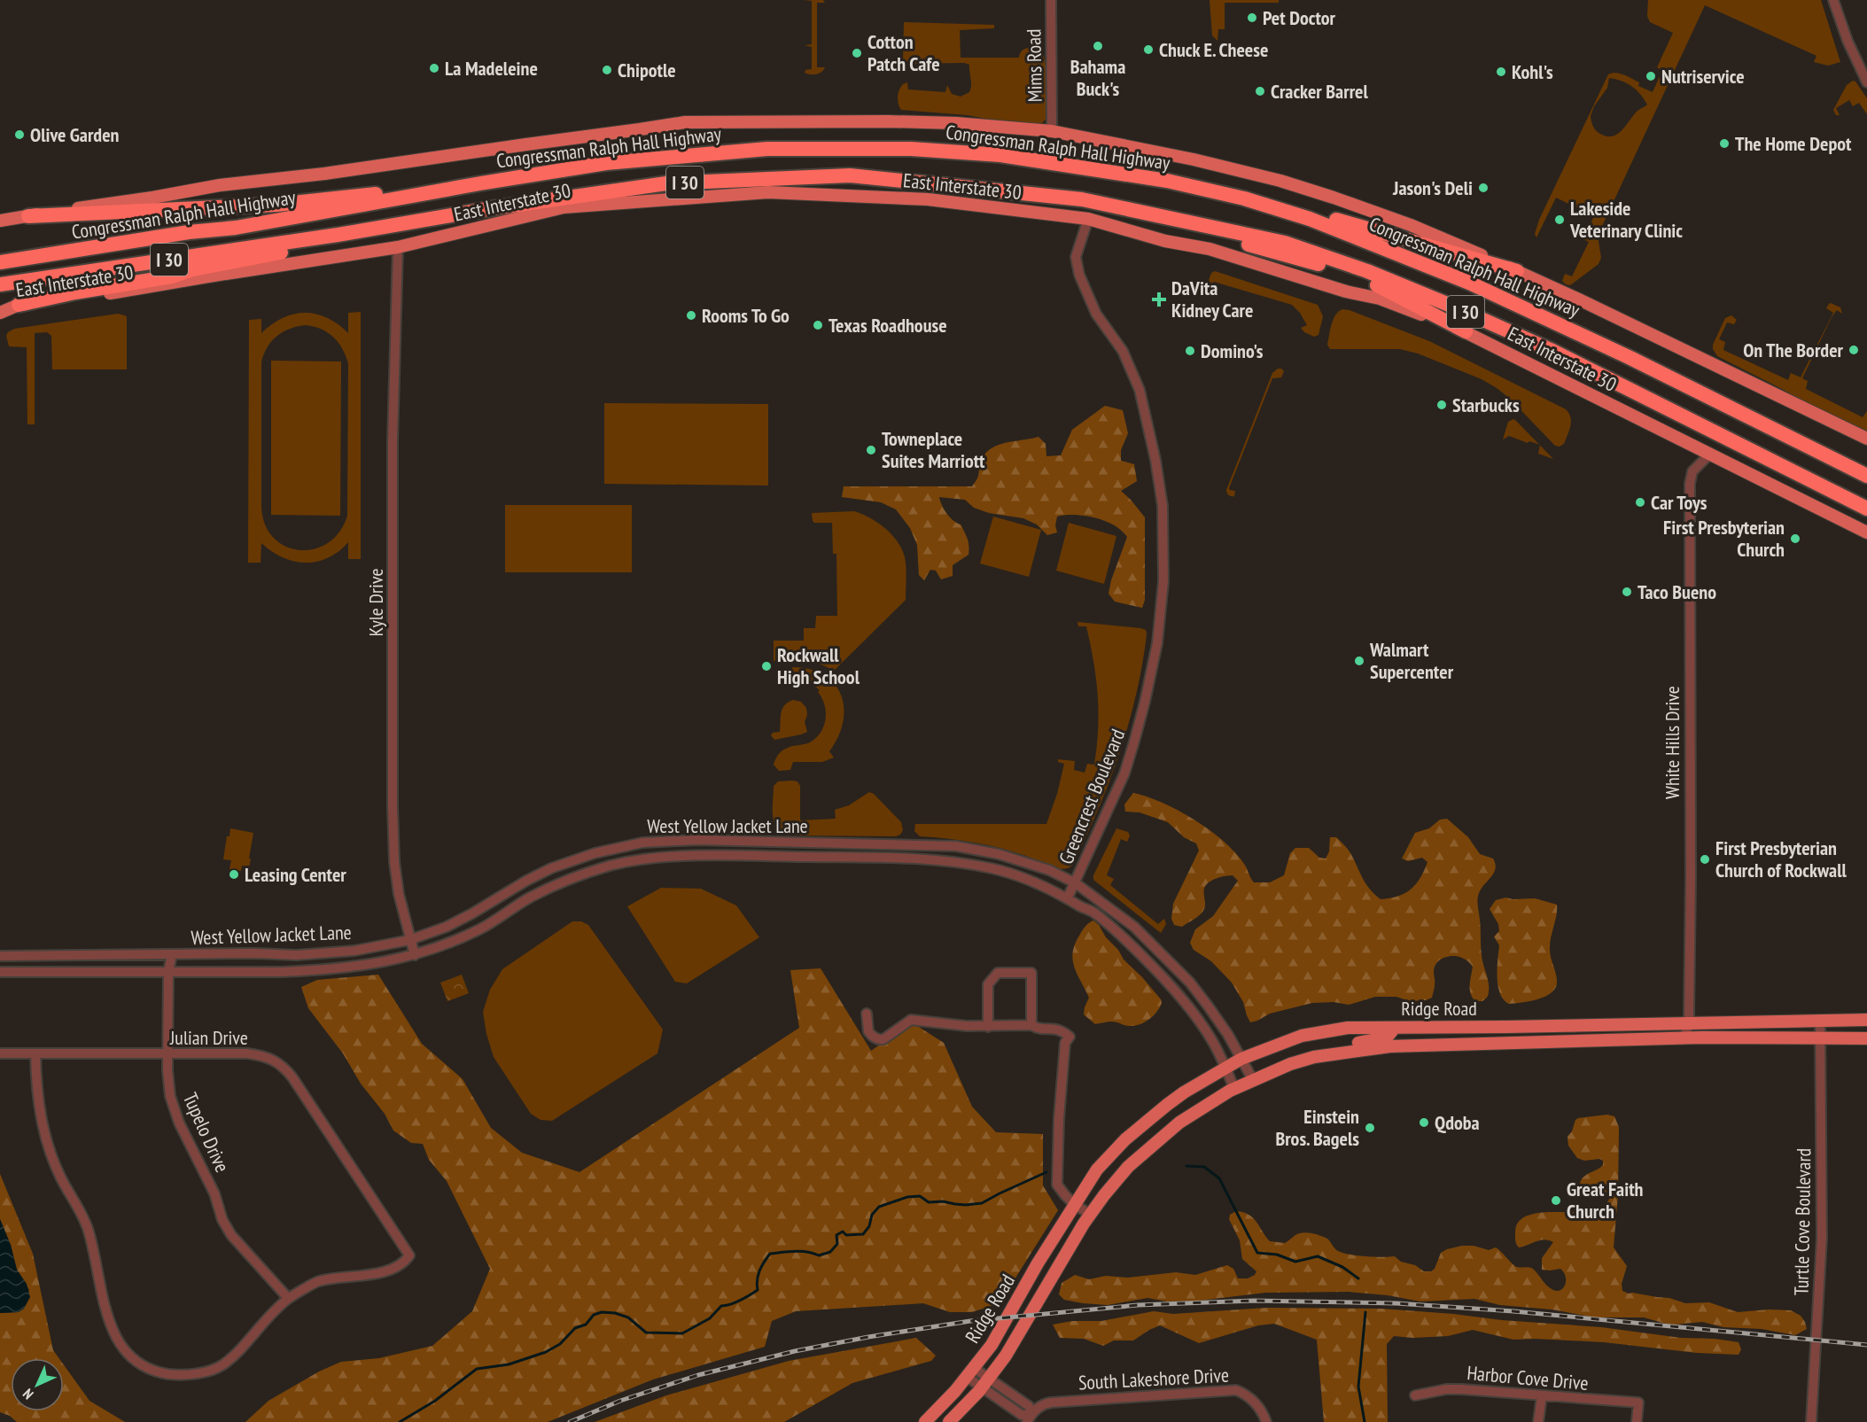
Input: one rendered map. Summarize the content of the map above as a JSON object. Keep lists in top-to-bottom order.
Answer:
{
  "streets": {
    "highway": ["Congressman Ralph Hall Highway", "I 30"],
    "main road": ["East Interstate 30", "Ridge Road"],
    "street": [
      "Mims Road",
      "Kyle Drive",
      "White Hills Drive",
      "Greencrest Boulevard",
      "West Yellow Jacket Lane",
      "Julian Drive",
      "Tupelo Drive",
      "Turtle Cove Boulevard",
      "Harbor Cove Drive",
      "South Lakeshore Drive"
    ]
  },
  "crossings": [
    ["East Interstate 30", "Kyle Drive"],
    ["East Interstate 30", "White Hills Drive"],
    ["East Interstate 30", "Greencrest Boulevard"],
    ["Kyle Drive", "West Yellow Jacket Lane"],
    ["White Hills Drive", "Ridge Road"],
    ["Greencrest Boulevard", "West Yellow Jacket Lane"],
    ["West Yellow Jacket Lane", "Ridge Road"],
    ["West Yellow Jacket Lane", "Tupelo Drive"],
    ["Ridge Road", "Turtle Cove Boulevard"],
    ["Julian Drive", "Tupelo Drive"]
  ],
  "places": {
    "other": [
      "Pet Doctor",
      "Bahama Buck's",
      "Chuck E. Cheese",
      "Cotton Patch Cafe",
      "La Madeleine",
      "Chipotle",
      "Kohl's",
      "Nutriservice",
      "Cracker Barrel",
      "Olive Garden",
      "The Home Depot",
      "Jason's Deli",
      "Lakeside Veterinary Clinic",
      "Rooms To Go",
      "Texas Roadhouse",
      "On The Border",
      "Domino's",
      "Starbucks",
      "Towneplace Suites Marriott",
      "Car Toys",
      "First Presbyterian Church",
      "Taco Bueno",
      "Walmart Supercenter",
      "Rockwall High School",
      "First Presbyterian Church of Rockwall",
      "Leasing Center",
      "Qdoba",
      "Einstein Bros. Bagels",
      "Great Faith Church"
    ],
    "health": ["DaVita Kidney Care"]
  },
  "north": "bottom left"
}
